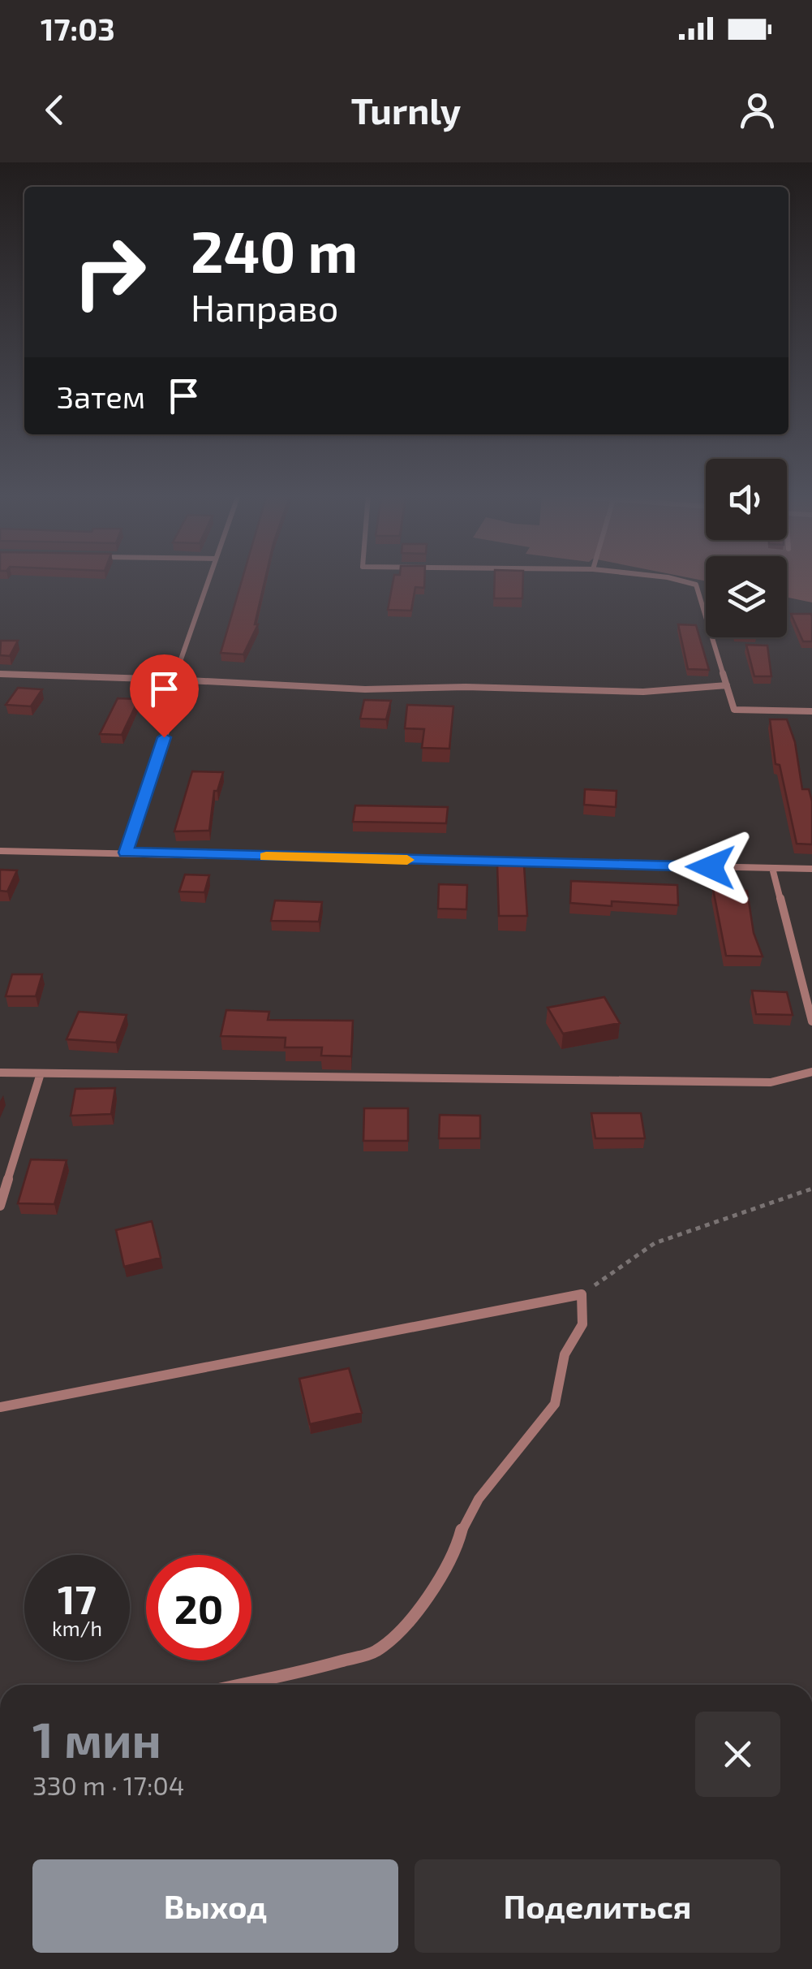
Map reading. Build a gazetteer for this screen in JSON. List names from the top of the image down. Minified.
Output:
{"page":{"status":"17:03","header":"Turnly","turn":["240 m","Направо"],"then":"Затем","speed":"17 km/h","limit":"20","heading":["1 мин","330 m · 17:04"],"buttons":["Выход","Поделиться"]}}
